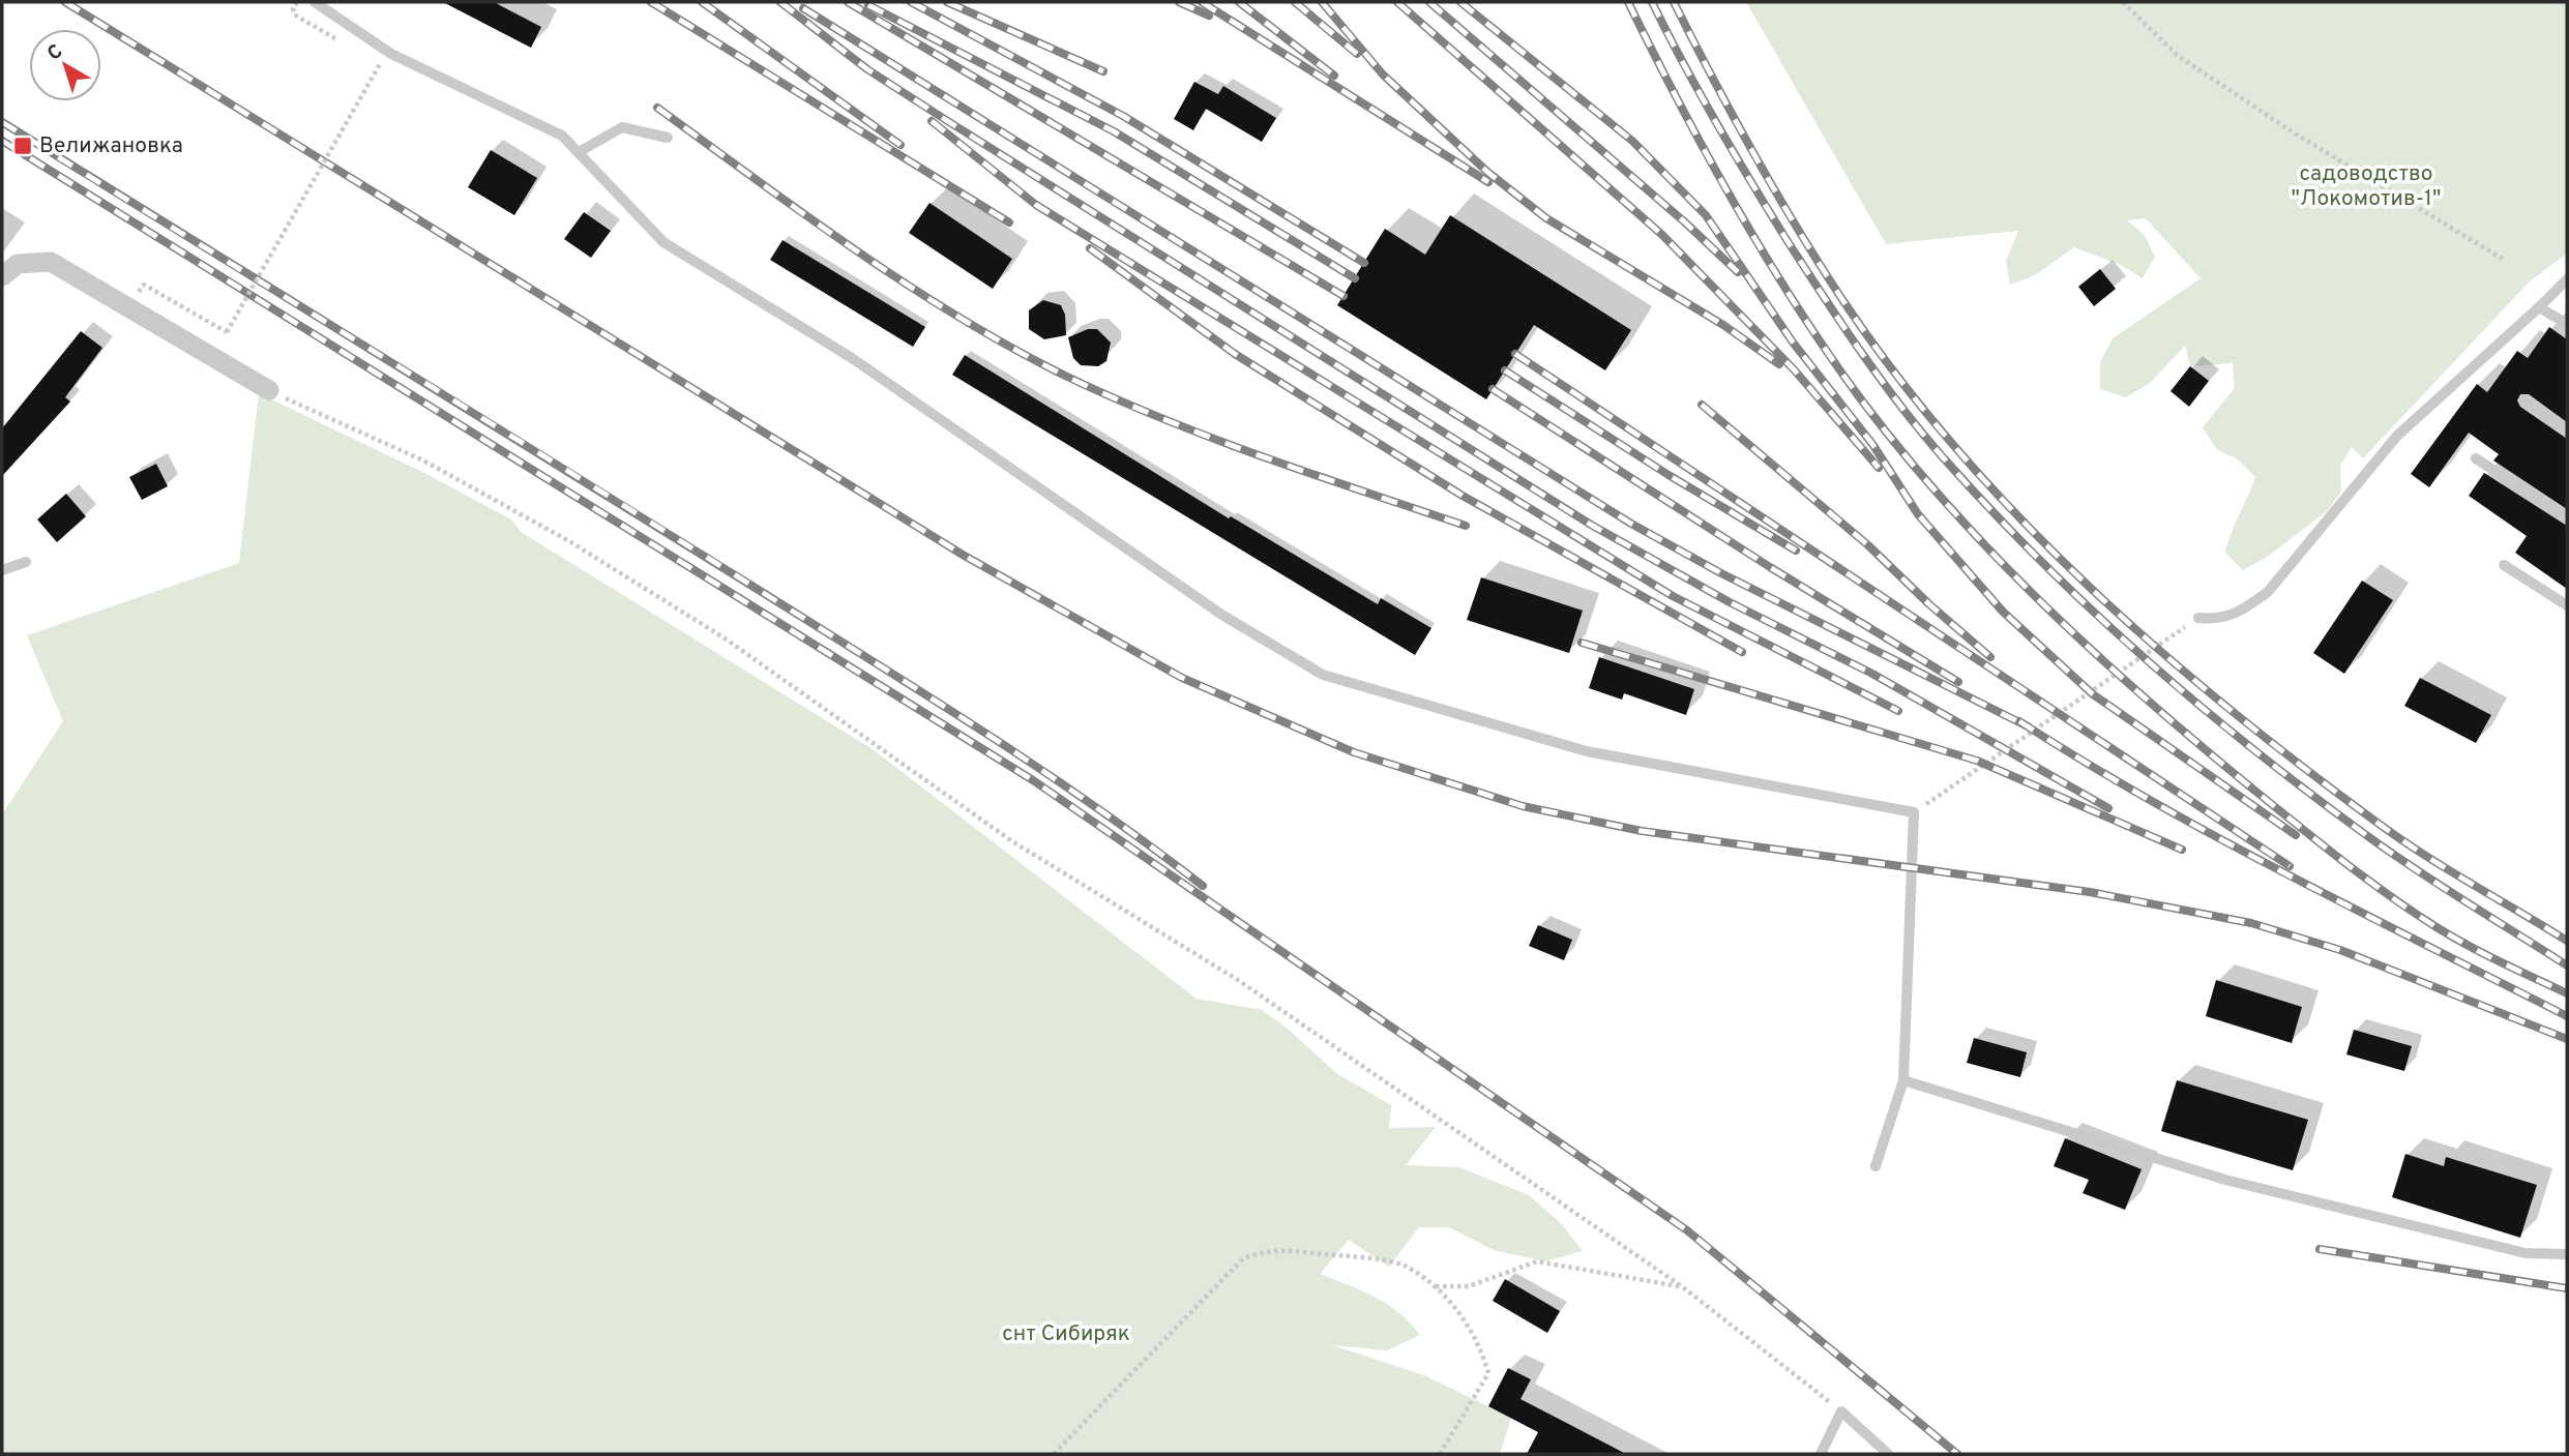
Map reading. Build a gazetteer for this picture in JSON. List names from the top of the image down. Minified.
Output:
{"parks":["садоводство \"Локомотив-1\"","снт Сибиряк"],"places":{"transit":["Велижановка"]},"north":"top left"}
